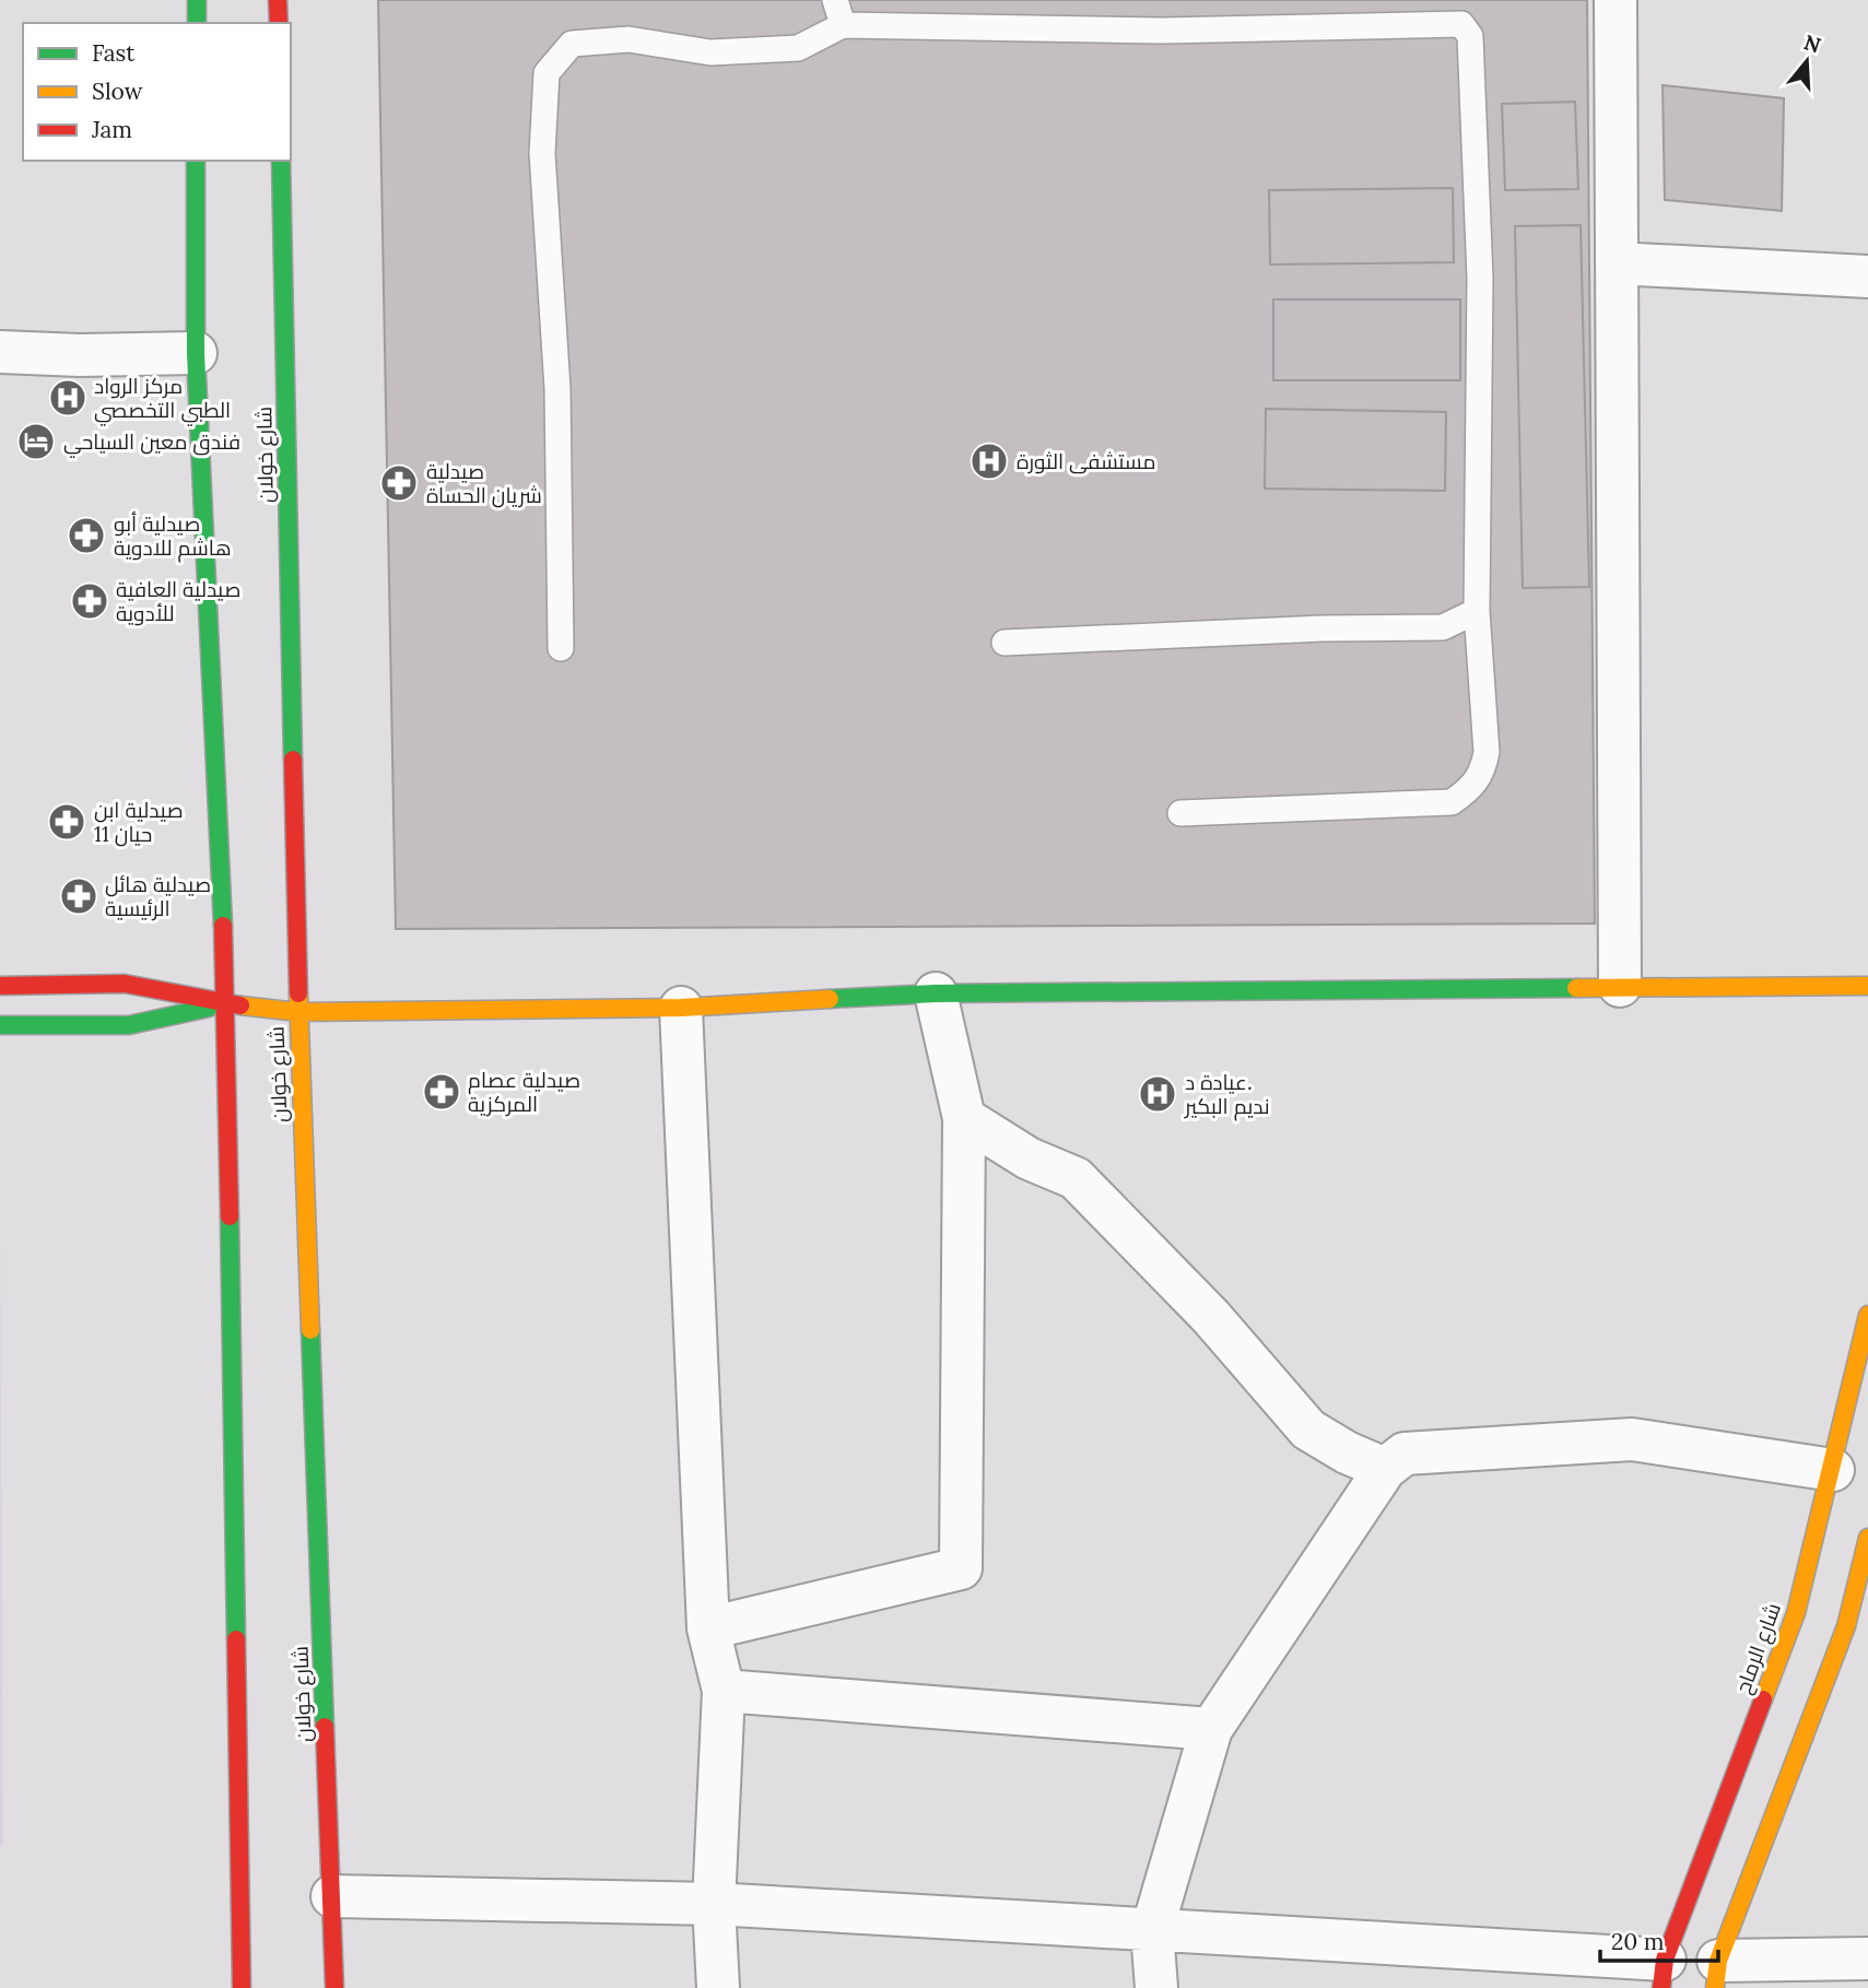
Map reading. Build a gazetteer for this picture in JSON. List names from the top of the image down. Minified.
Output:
{"streets":{"main road":["شارع خولان","شارع الرماح"]},"places":{"hospital":["مركز الرواد الطبي التخصصي","مستشفى الثورة","عيادة د. نديم البكير"],"hotel":["فندق معين السياحي"],"pharmacy":["صيدلية شريان الحساة","صيدلية أبو هاشم للادوية","صيدلية العافية للأدوية","صيدلية ابن حيان 11","صيدلية هائل الرئيسية","صيدلية عصام المركزية"]},"legend":["Fast","Slow","Jam"],"scale_bar":"20 m","north":"top"}
